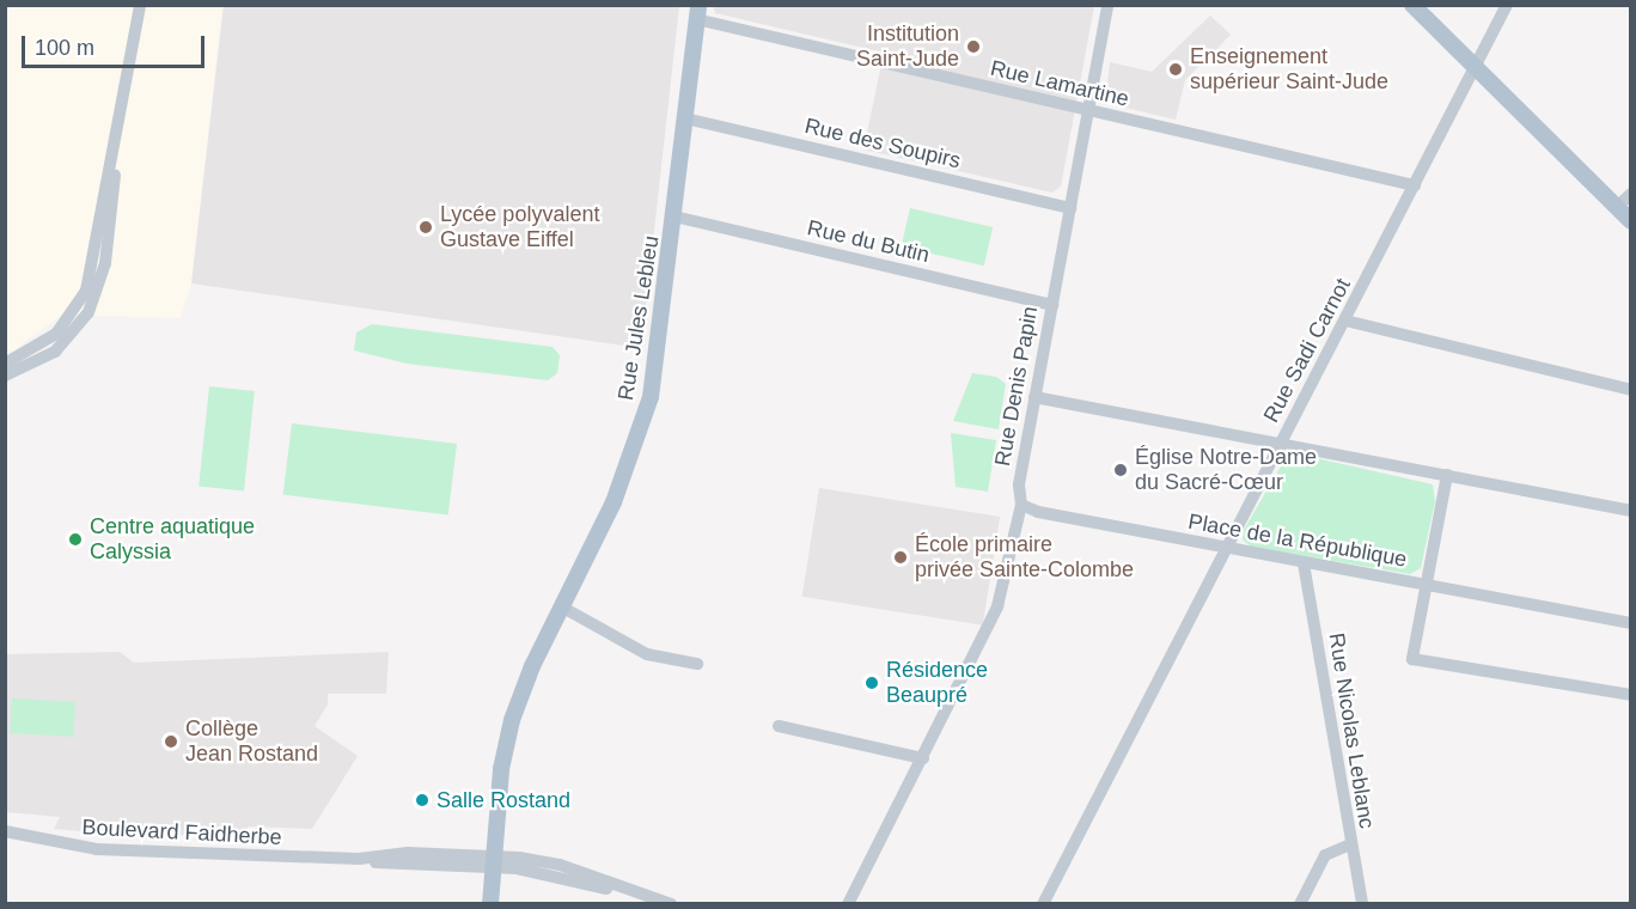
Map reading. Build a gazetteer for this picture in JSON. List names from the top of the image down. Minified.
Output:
{"streets":{"main road":["Rue Jules Lebleu"],"street":["Rue Lamartine","Rue des Soupirs","Rue du Butin","Rue Sadi Carnot","Rue Denis Papin","Place de la République","Rue Nicolas Leblanc","Boulevard Faidherbe"]},"crossings":[["Rue Lamartine","Rue Jules Lebleu"],["Rue Lamartine","Rue Sadi Carnot"],["Rue Lamartine","Rue Denis Papin"],["Rue des Soupirs","Rue Jules Lebleu"],["Rue des Soupirs","Rue Denis Papin"],["Rue du Butin","Rue Jules Lebleu"],["Rue du Butin","Rue Denis Papin"],["Rue Jules Lebleu","Boulevard Faidherbe"],["Rue Sadi Carnot","Place de la République"],["Rue Denis Papin","Place de la République"],["Place de la République","Rue Nicolas Leblanc"]],"places":["Institution Saint-Jude","Enseignement supérieur Saint-Jude","Lycée polyvalent Gustave Eiffel","Église Notre-Dame du Sacré-Cœur","Centre aquatique Calyssia","École primaire privée Sainte-Colombe","Résidence Beaupré","Collège Jean Rostand","Salle Rostand"],"scale_bar":"100 m"}
